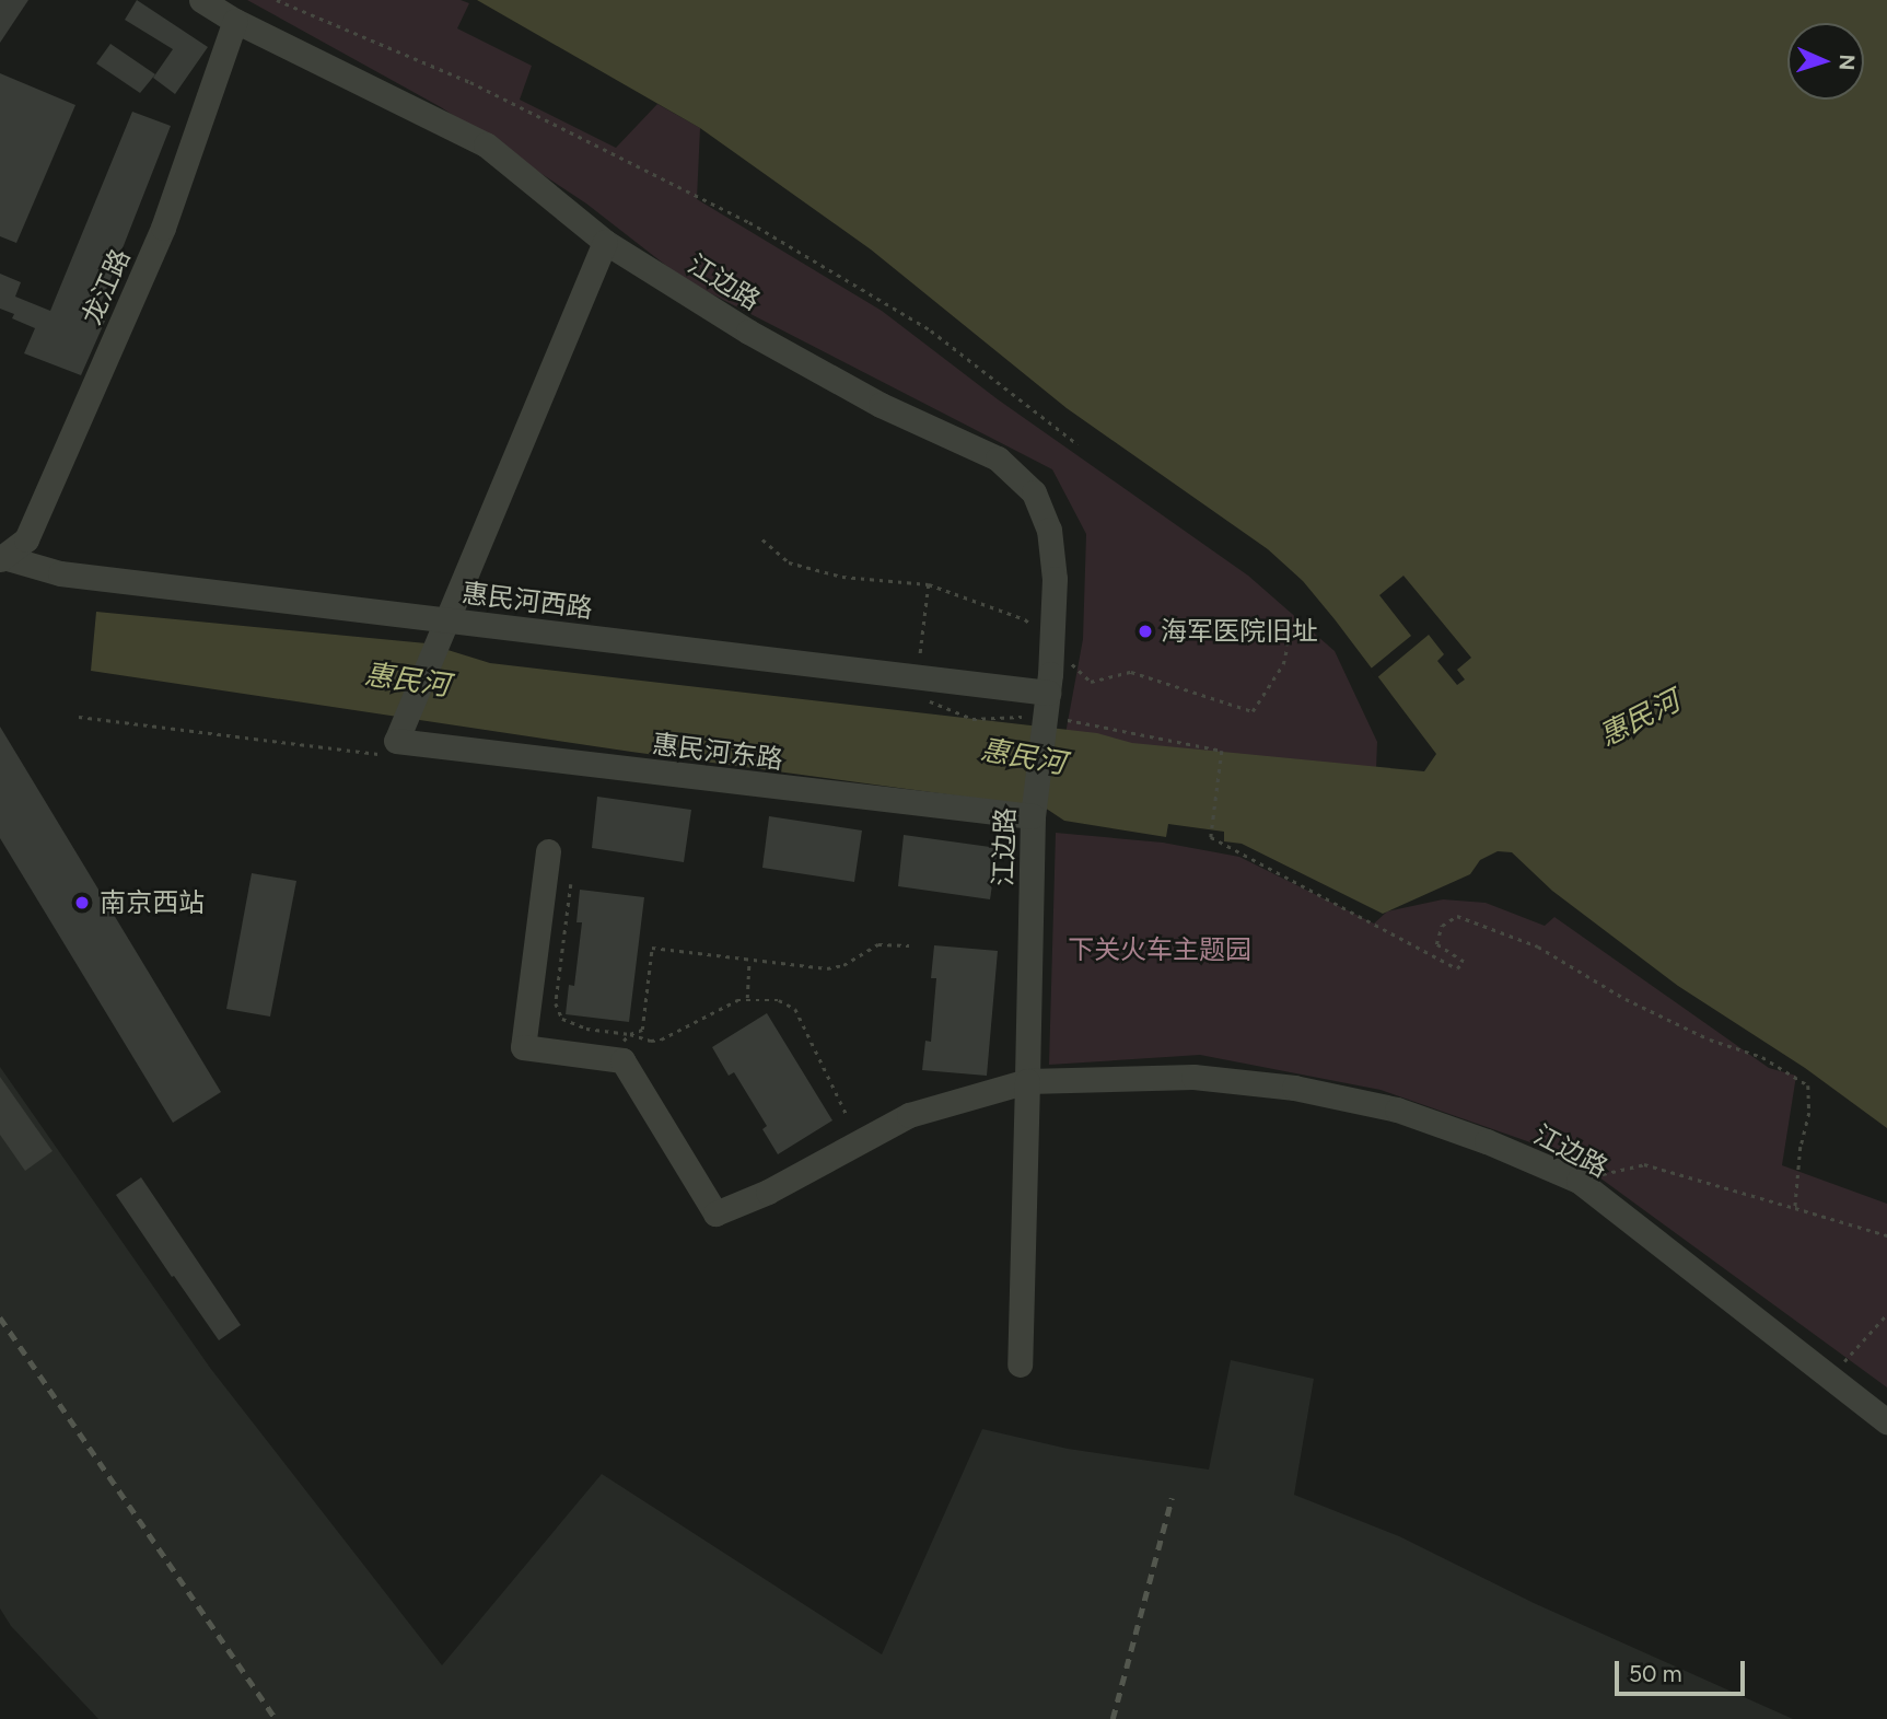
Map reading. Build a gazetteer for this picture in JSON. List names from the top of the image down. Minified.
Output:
{"streets":{"street":["江边路","龙江路","惠民河西路","惠民河东路"]},"crossings":[["江边路","龙江路"],["江边路","惠民河西路"],["江边路","惠民河东路"],["龙江路","惠民河西路"],["惠民河西路","惠民河东路"]],"water":["惠民河"],"parks":["下关火车主题园"],"places":["海军医院旧址","南京西站"],"scale_bar":"50 m","north":"right"}
